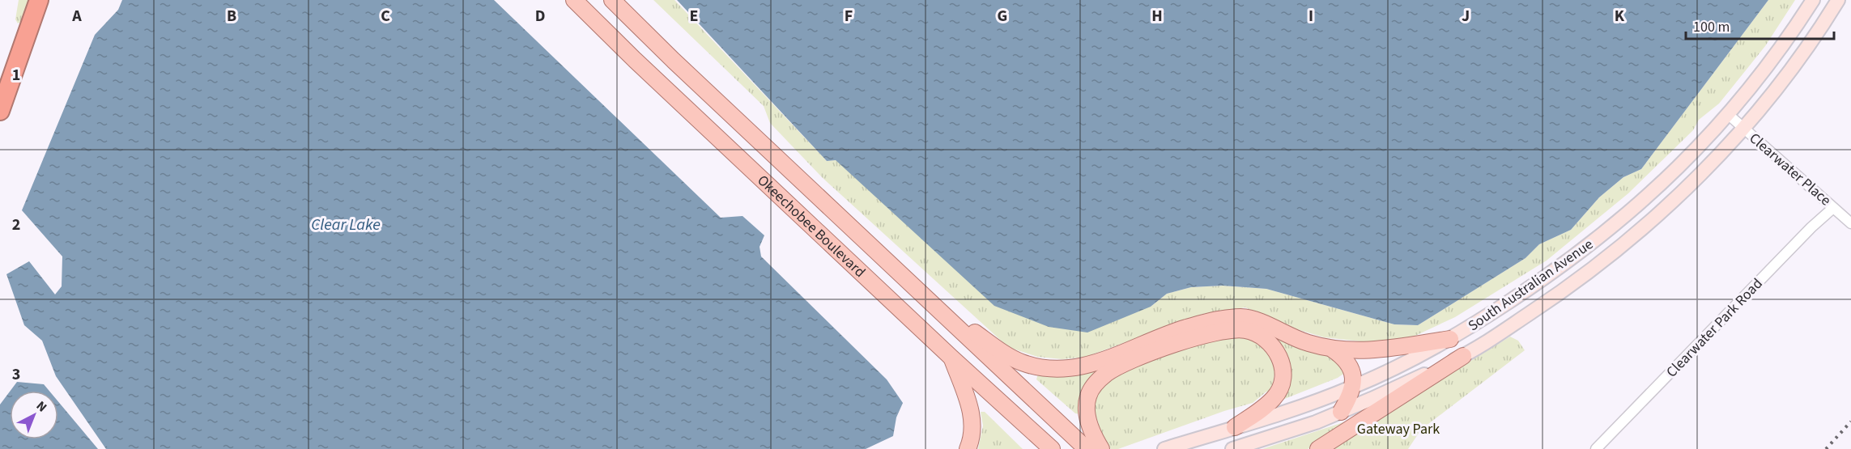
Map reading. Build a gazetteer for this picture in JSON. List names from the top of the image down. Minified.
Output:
{"streets":{"main road":["Okeechobee Boulevard","South Australian Avenue"],"street":["Clearwater Place","Clearwater Park Road"]},"crossings":[["Clearwater Place","South Australian Avenue"],["Clearwater Place","Clearwater Park Road"]],"water":["Clear Lake"],"parks":["Gateway Park"],"scale_bar":"100 m","north":"top right","grid":{"columns":["A","B","C","D","E","F","G","H","I","J","K"],"rows":["1","2","3"]}}
